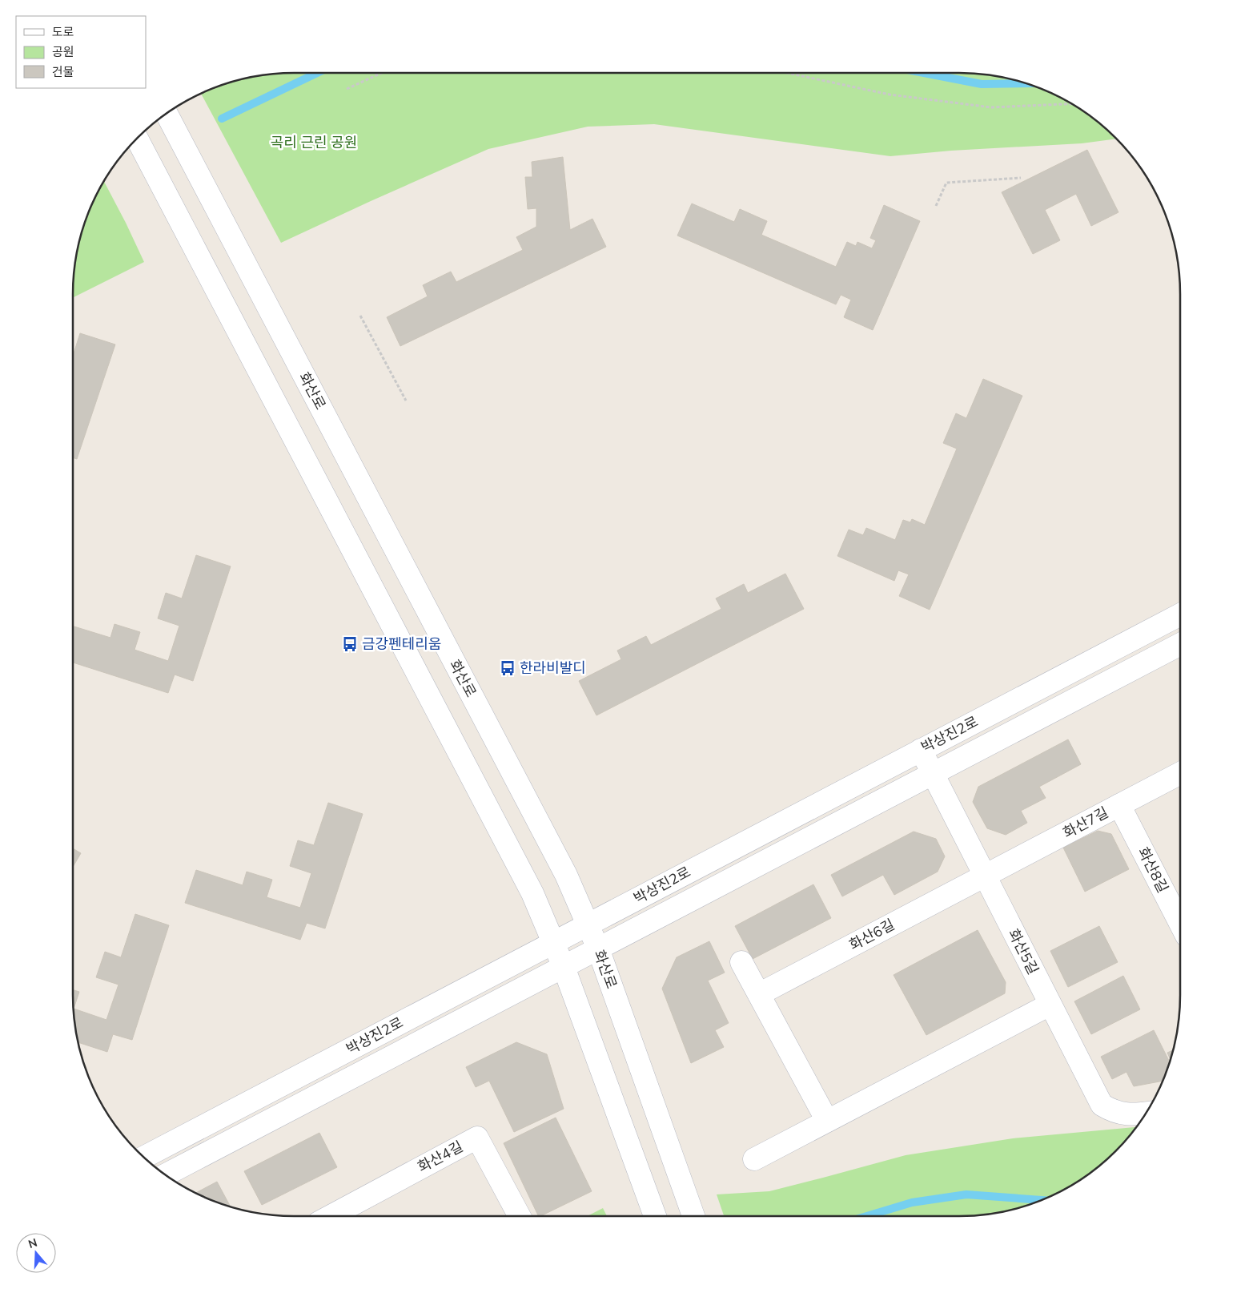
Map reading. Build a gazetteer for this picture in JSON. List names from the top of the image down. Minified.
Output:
{"streets":{"street":["화산로","박상진2로","화산7길","화산8길","화산6길","화산5길","화산4길"]},"crossings":[["화산로","박상진2로"],["박상진2로","화산5길"],["화산7길","화산8길"],["화산7길","화산6길"],["화산7길","화산5길"],["화산6길","화산5길"]],"parks":["곡리 근린 공원"],"places":{"bus stop":["금강펜테리움","한라비발디"]},"legend":["도로","공원","건물"],"north":"top"}
